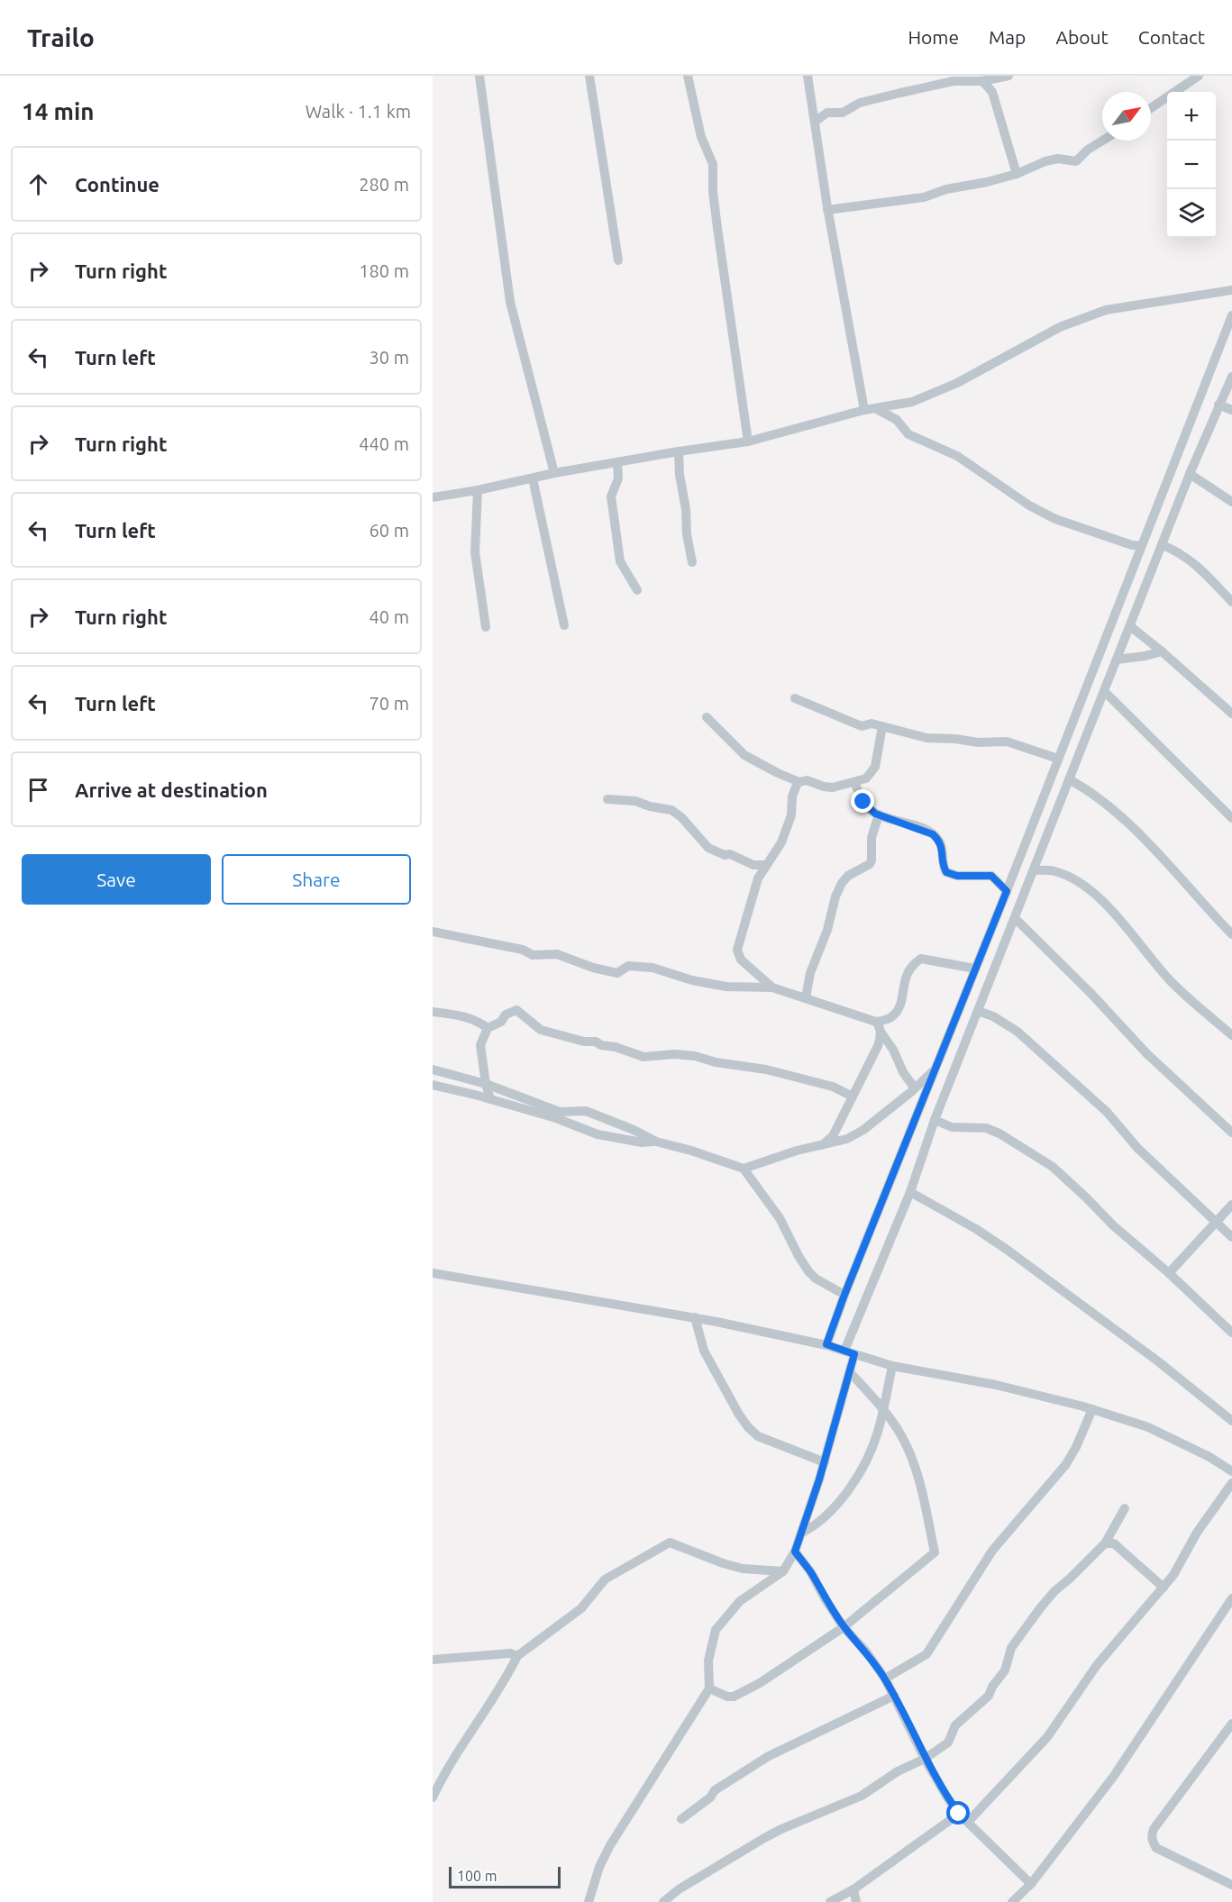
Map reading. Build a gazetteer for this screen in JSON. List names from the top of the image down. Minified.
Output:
{"scale_bar":"100 m","north":"top right","page":{"header":"Trailo","nav":["Home","Map","About","Contact"],"heading":["14 min","Walk · 1.1 km"],"map_buttons":["+","−"],"list":[["Continue","280 m"],["Turn right","180 m"],["Turn left","30 m"],["Turn right","440 m"],["Turn left","60 m"],["Turn right","40 m"],["Turn left","70 m"],"Arrive at destination"],"buttons":["Save","Share"],"scale":"100 m"}}
